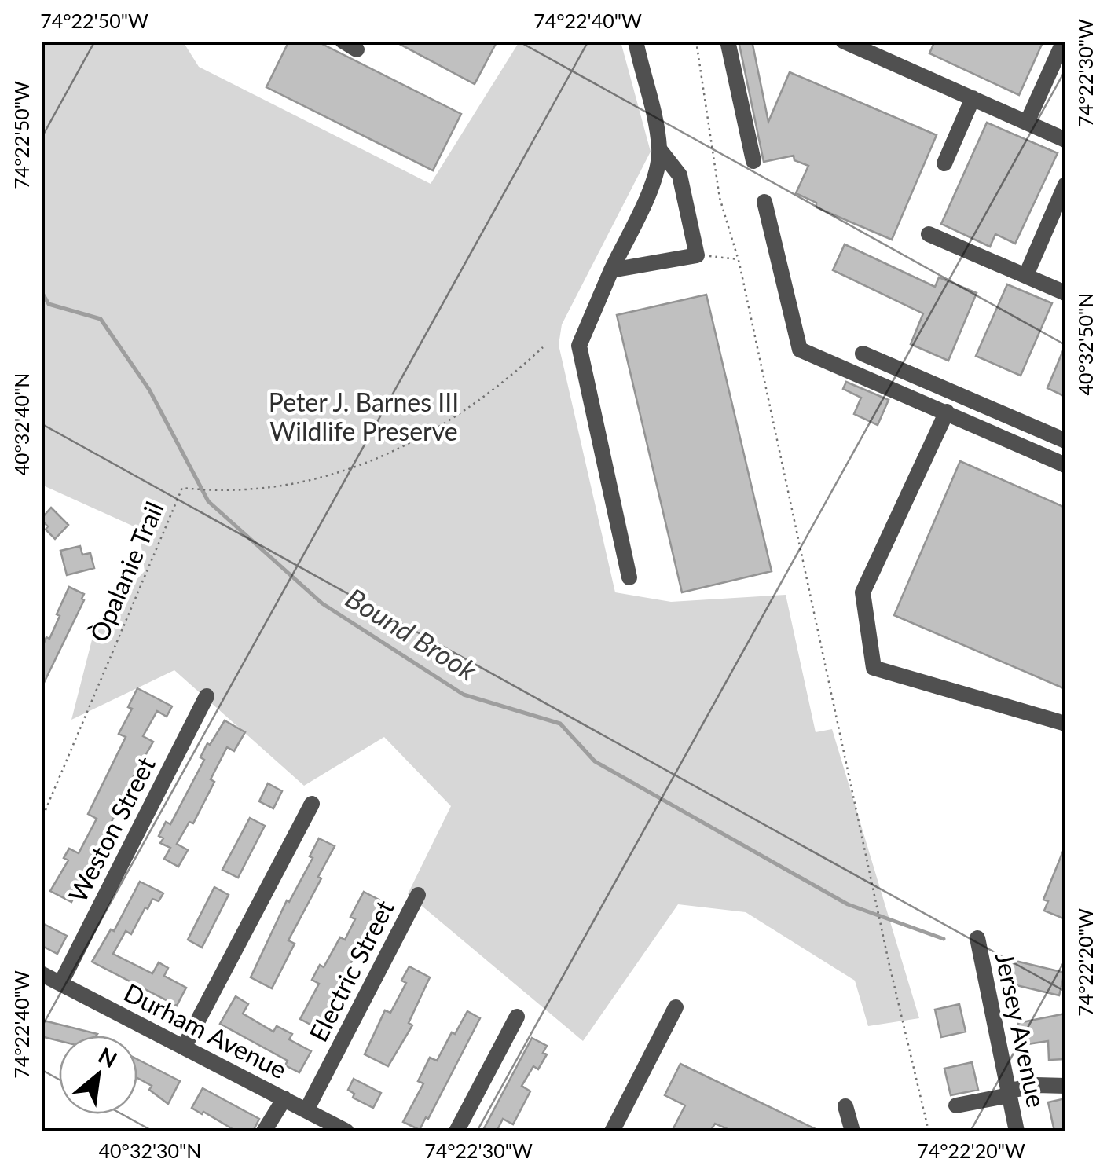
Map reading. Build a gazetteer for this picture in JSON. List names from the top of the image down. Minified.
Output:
{"streets":{"street":["Weston Street","Electric Street","Jersey Avenue","Durham Avenue"],"path":["Òpalanie Trail"]},"crossings":[["Weston Street","Durham Avenue"],["Electric Street","Durham Avenue"]],"water":["Bound Brook"],"parks":["Peter J. Barnes III Wildlife Preserve"],"north":"top right","coordinates":["74°22'50\"W","74°22'40\"W","74°22'30\"W","40°32'50\"N","40°32'40\"N","74°22'20\"W","40°32'30\"N"]}
